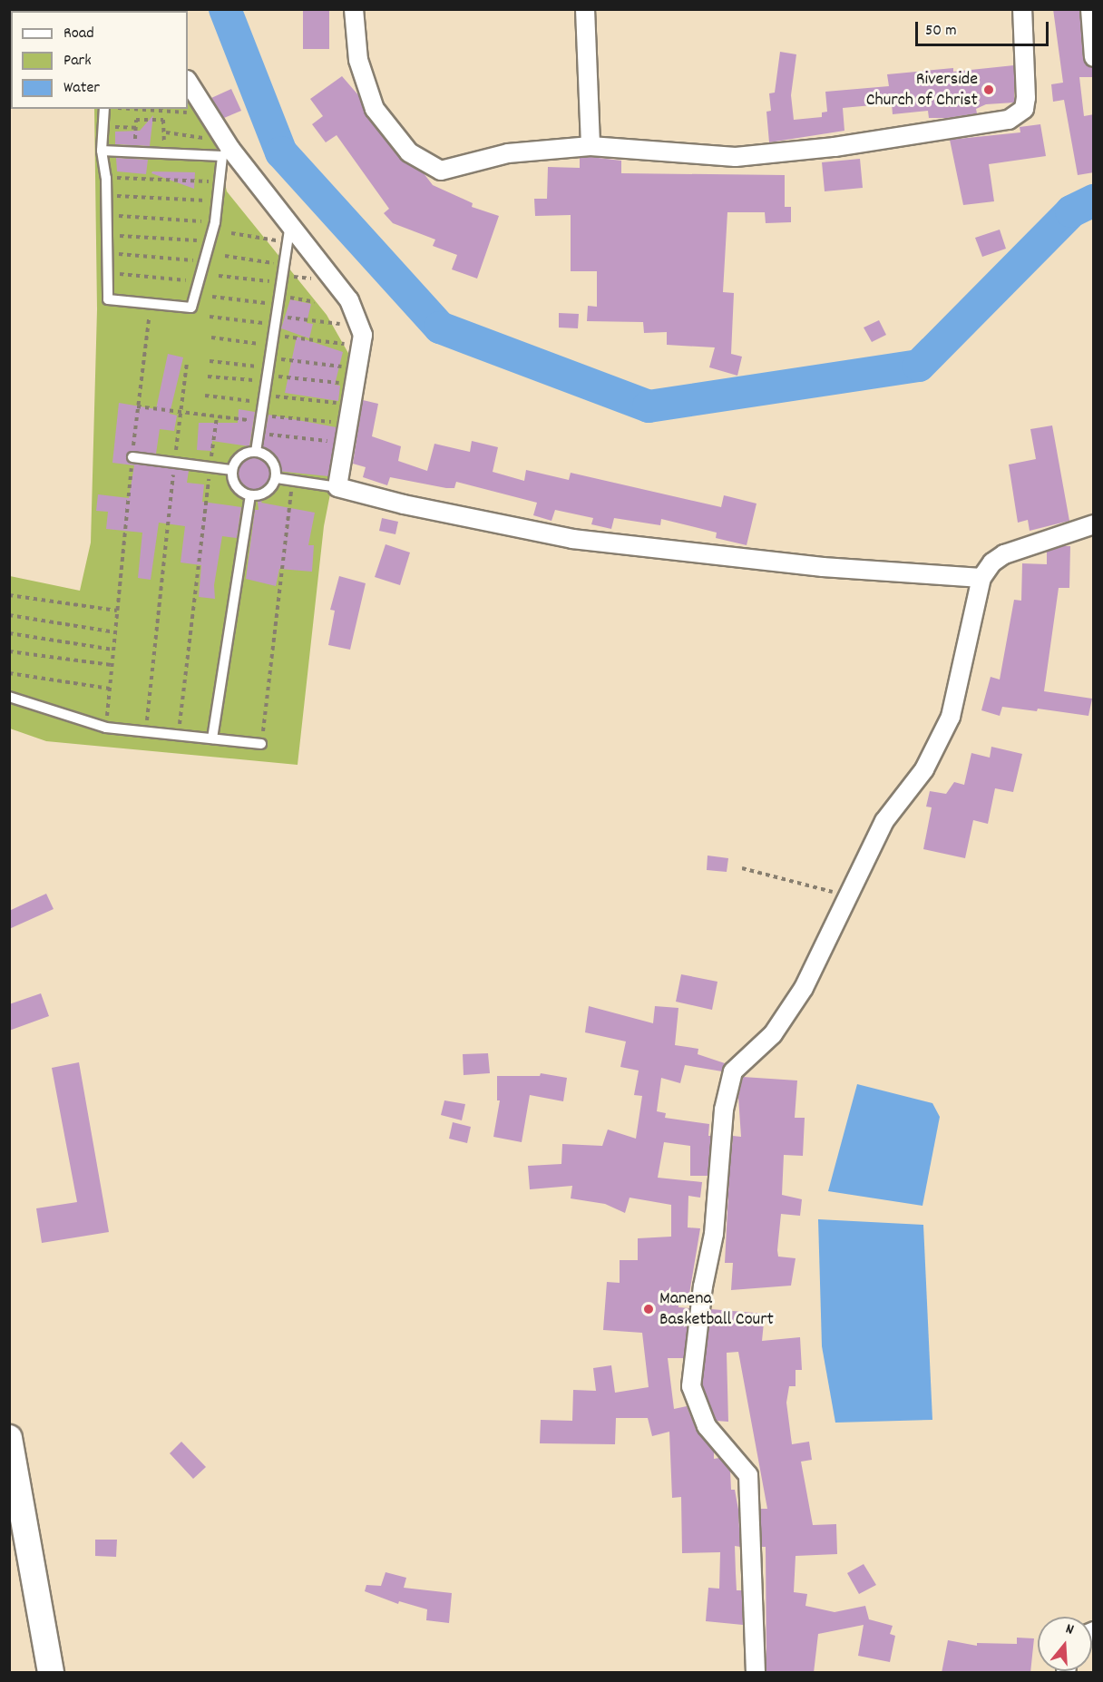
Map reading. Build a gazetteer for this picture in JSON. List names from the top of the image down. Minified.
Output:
{"places":["Riverside Church of Christ","Manena Basketball Court"],"legend":["Road","Park","Water"],"scale_bar":"50 m","north":"top"}
